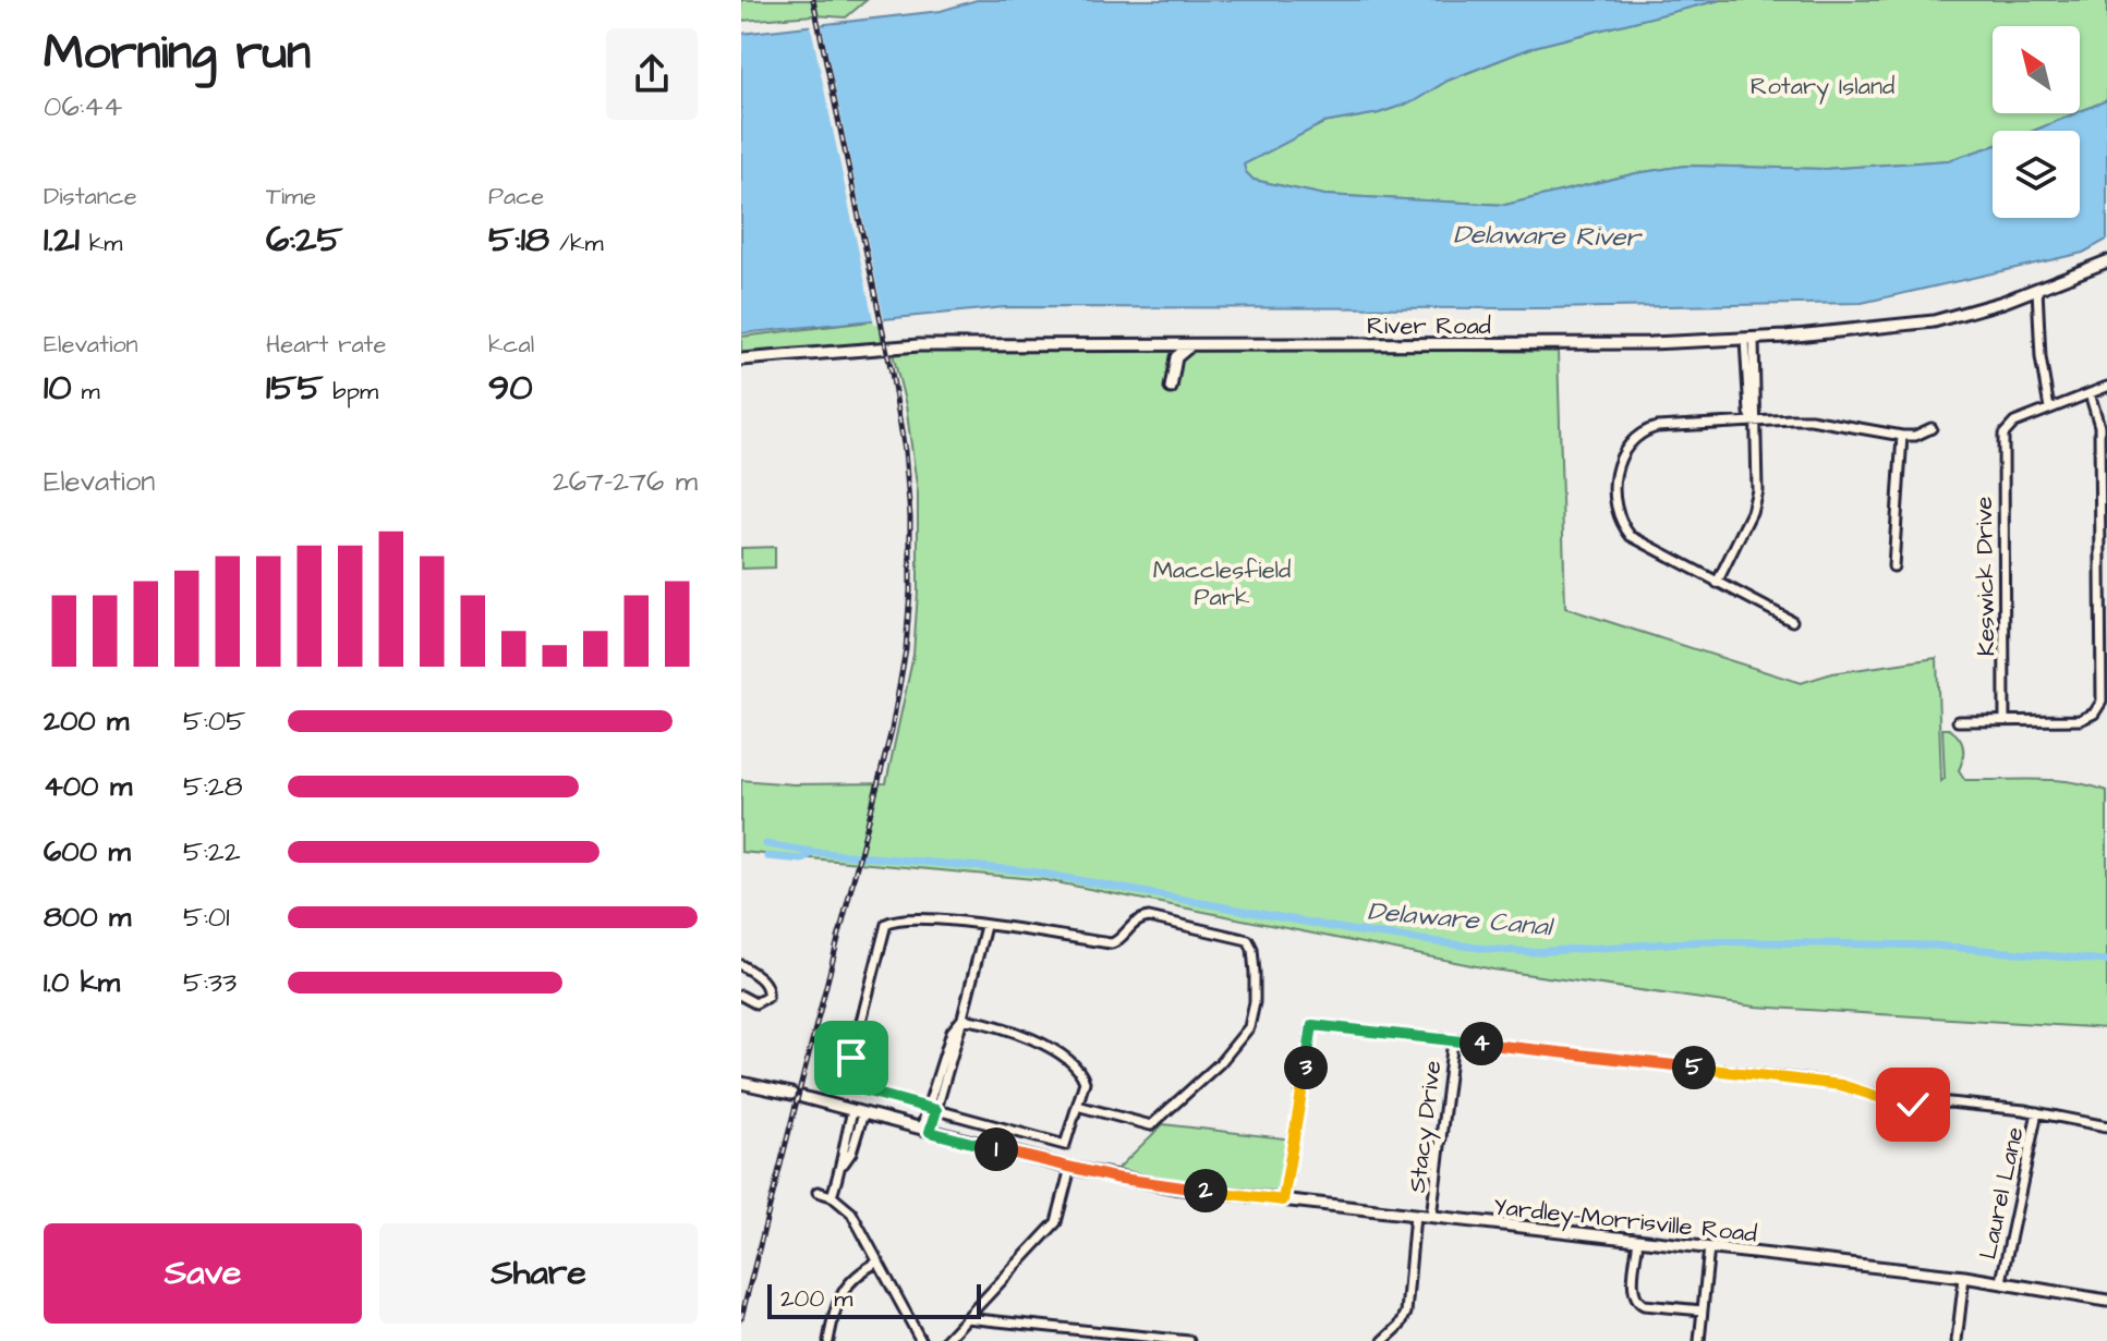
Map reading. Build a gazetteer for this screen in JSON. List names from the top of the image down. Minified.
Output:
{"streets":{"main road":["River Road","Yardley-Morrisville Road"],"street":["Keswick Drive","Stacy Drive","Laurel Lane"]},"crossings":[["Stacy Drive","Yardley-Morrisville Road"],["Laurel Lane","Yardley-Morrisville Road"]],"water":["Delaware River","Delaware Canal"],"parks":["Rotary Island","Macclesfield Park"],"scale_bar":"200 m","north":"top left","page":{"heading":["Morning run","06:44"],"stats":[["Distance","1.21 km"],["Time","6:25"],["Pace","5:18 /km"],["Elevation","10 m"],["Heart rate","155 bpm"],["kcal","90"]],"chart":["Elevation","267–276 m"],"list":[{"name":"200 m","note":"5:05"},{"name":"400 m","note":"5:28"},{"name":"600 m","note":"5:22"},{"name":"800 m","note":"5:01"},{"name":"1.0 km","note":"5:33"}],"pins":["4","3","5","1","2"],"buttons":["Save","Share"],"scale":"200 m"}}
